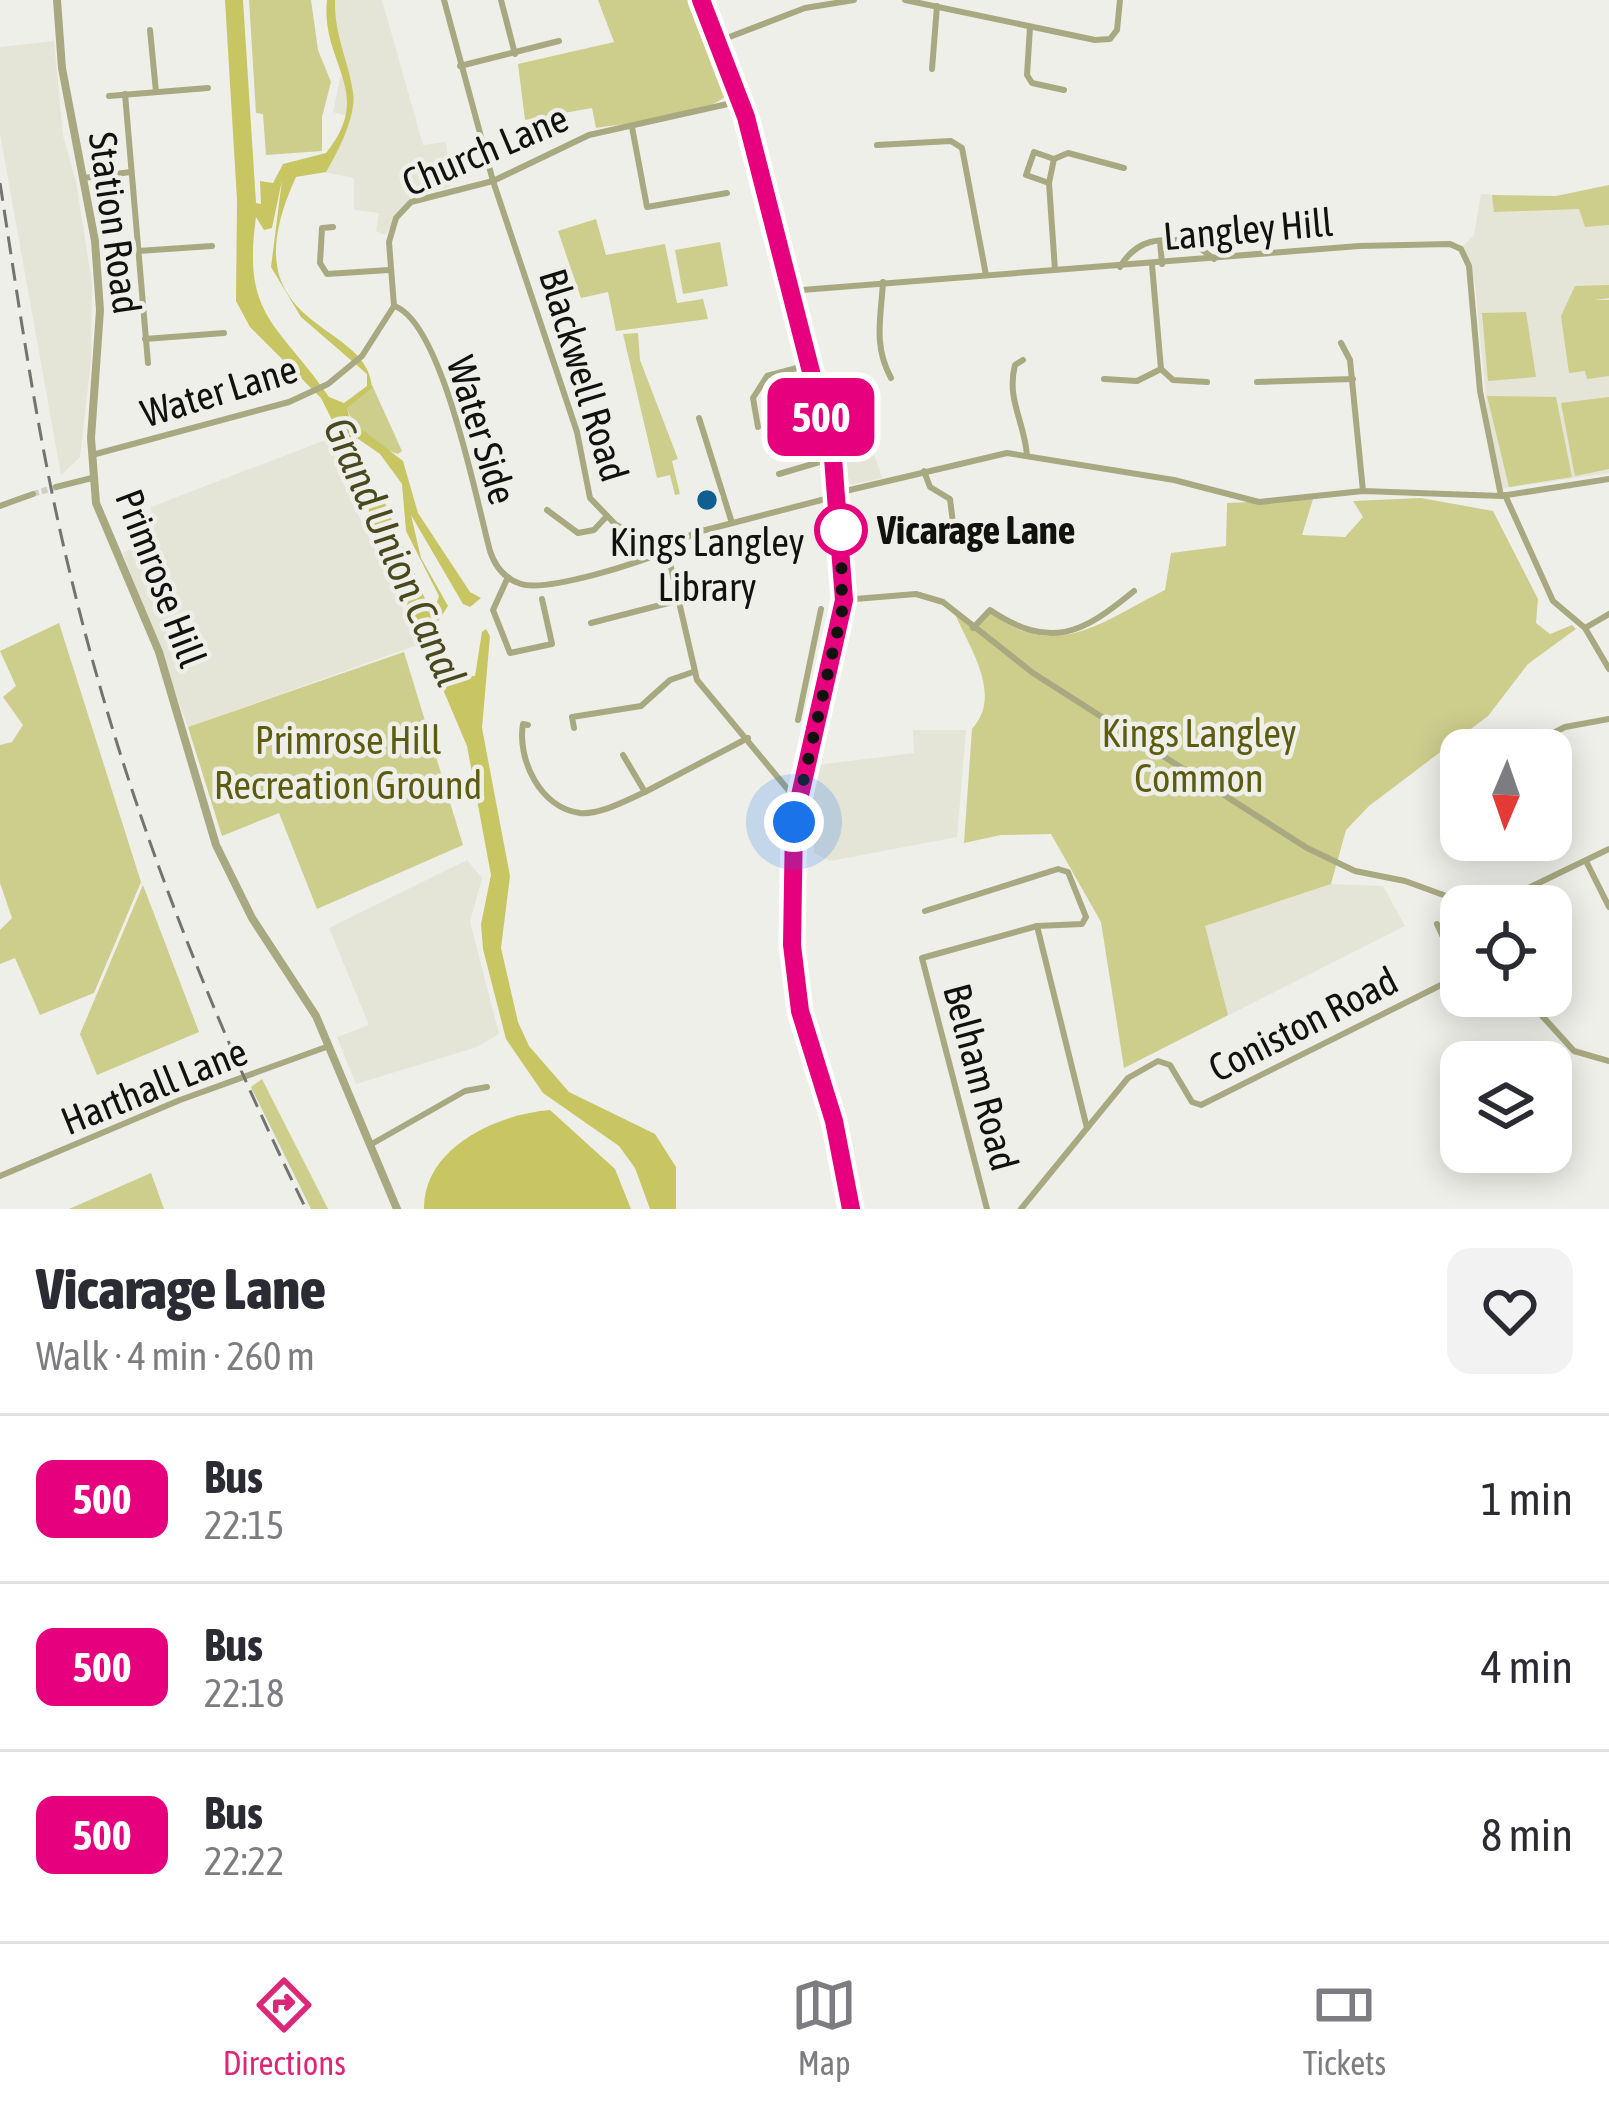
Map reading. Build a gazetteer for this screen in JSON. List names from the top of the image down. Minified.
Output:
{"streets":{"street":["Church Lane","Station Road","Langley Hill","Blackwell Road","Water Lane","Water Side","Primrose Hill","Coniston Road","Belham Road","Harthall Lane"]},"crossings":[["Church Lane","Blackwell Road"],["Church Lane","Water Lane"],["Church Lane","Water Side"],["Station Road","Water Lane"],["Station Road","Primrose Hill"],["Water Lane","Water Side"],["Water Lane","Primrose Hill"],["Primrose Hill","Harthall Lane"]],"water":["Grand Union Canal"],"parks":["Kings Langley Common","Primrose Hill Recreation Ground"],"places":["Kings Langley Library","Vicarage Lane"],"lines":["bus line 500"],"north":"bottom","page":{"on_map":"500","heading":["Vicarage Lane","Walk · 4 min · 260 m"],"list":[{"mark":"500","name":"Bus","note":"22:15","value":"1 min"},{"mark":"500","name":"Bus","note":"22:18","value":"4 min"},{"mark":"500","name":"Bus","note":"22:22","value":"8 min"}],"tabs":["Directions","Map","Tickets"]}}
